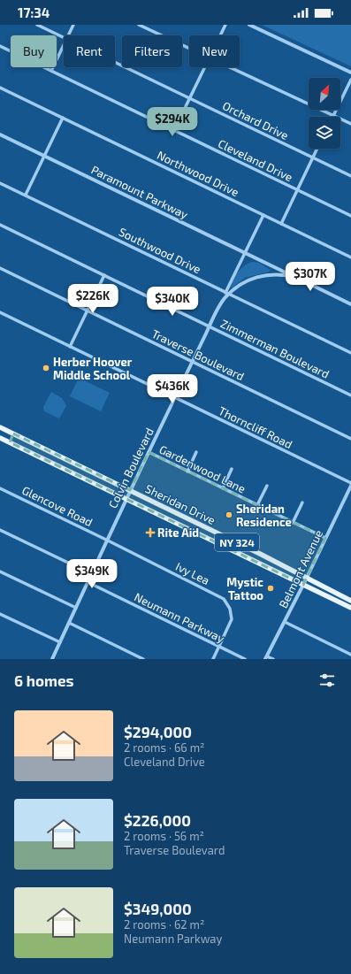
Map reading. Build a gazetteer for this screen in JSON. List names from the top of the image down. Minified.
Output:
{"streets":{"main road":["Sheridan Drive","NY 324"],"street":["Orchard Drive","Cleveland Drive","Northwood Drive","Paramount Parkway","Southwood Drive","Zimmerman Boulevard","Traverse Boulevard","Thorncliff Road","Colvin Boulevard","Gardenwood Lane","Glencove Road","Belmont Avenue","Ivy Lea","Neumann Parkway"]},"crossings":[["Paramount Parkway","Colvin Boulevard"],["Southwood Drive","Colvin Boulevard"],["Zimmerman Boulevard","Colvin Boulevard"],["Traverse Boulevard","Colvin Boulevard"],["Thorncliff Road","Colvin Boulevard"],["Thorncliff Road","Belmont Avenue"],["Colvin Boulevard","Gardenwood Lane"],["Colvin Boulevard","Sheridan Drive"],["Colvin Boulevard","Glencove Road"],["Colvin Boulevard","Ivy Lea"],["Colvin Boulevard","Neumann Parkway"],["Gardenwood Lane","Belmont Avenue"],["Sheridan Drive","Belmont Avenue"],["Glencove Road","Ivy Lea"],["Ivy Lea","Neumann Parkway"]],"places":{"other":["Herber Hoover Middle School","Sheridan Residence","Mystic Tattoo"],"health":["Rite Aid"]},"north":"top right","page":{"status":"17:34","chip":["Buy","Rent","Filters","New"],"price":["$294K","$307K","$226K","$340K","$436K","$349K"],"heading":"6 homes","list":[{"name":"$294,000","note":"2 rooms · 66 m² · Cleveland Drive"},{"name":"$226,000","note":"2 rooms · 56 m² · Traverse Boulevard"},{"name":"$349,000","note":"2 rooms · 62 m² · Neumann Parkway"}]}}
